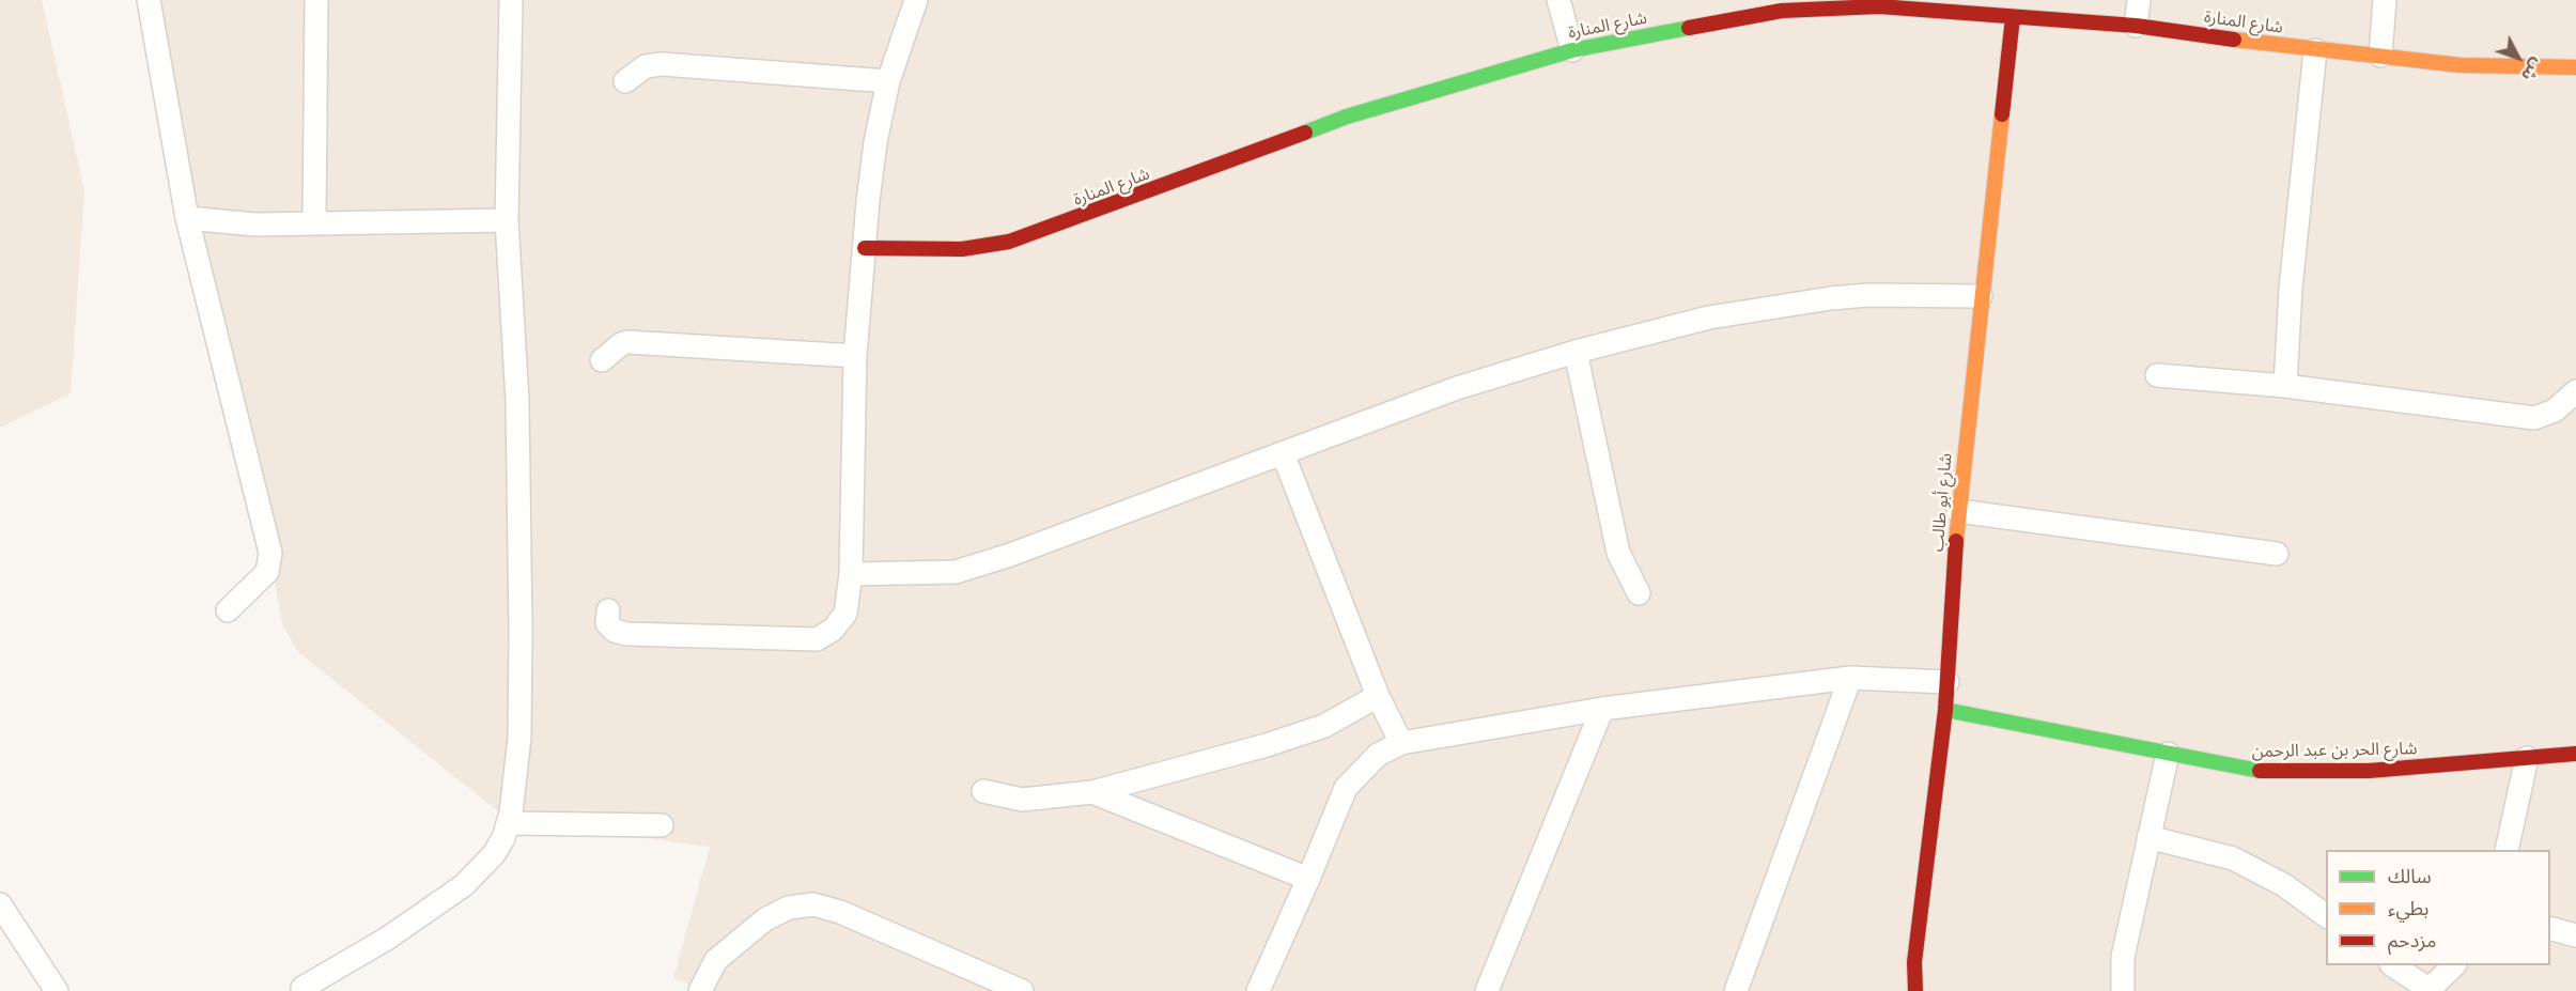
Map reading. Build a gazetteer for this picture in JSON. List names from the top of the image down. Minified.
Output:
{"streets":{"street":["شارع المنارة","شارع أبو طالب","شارع الحر بن عبد الرحمن"]},"crossings":[["شارع المنارة","شارع أبو طالب"],["شارع أبو طالب","شارع الحر بن عبد الرحمن"]],"legend":["سالك","بطيء","مزدحم"],"north":"bottom right"}
